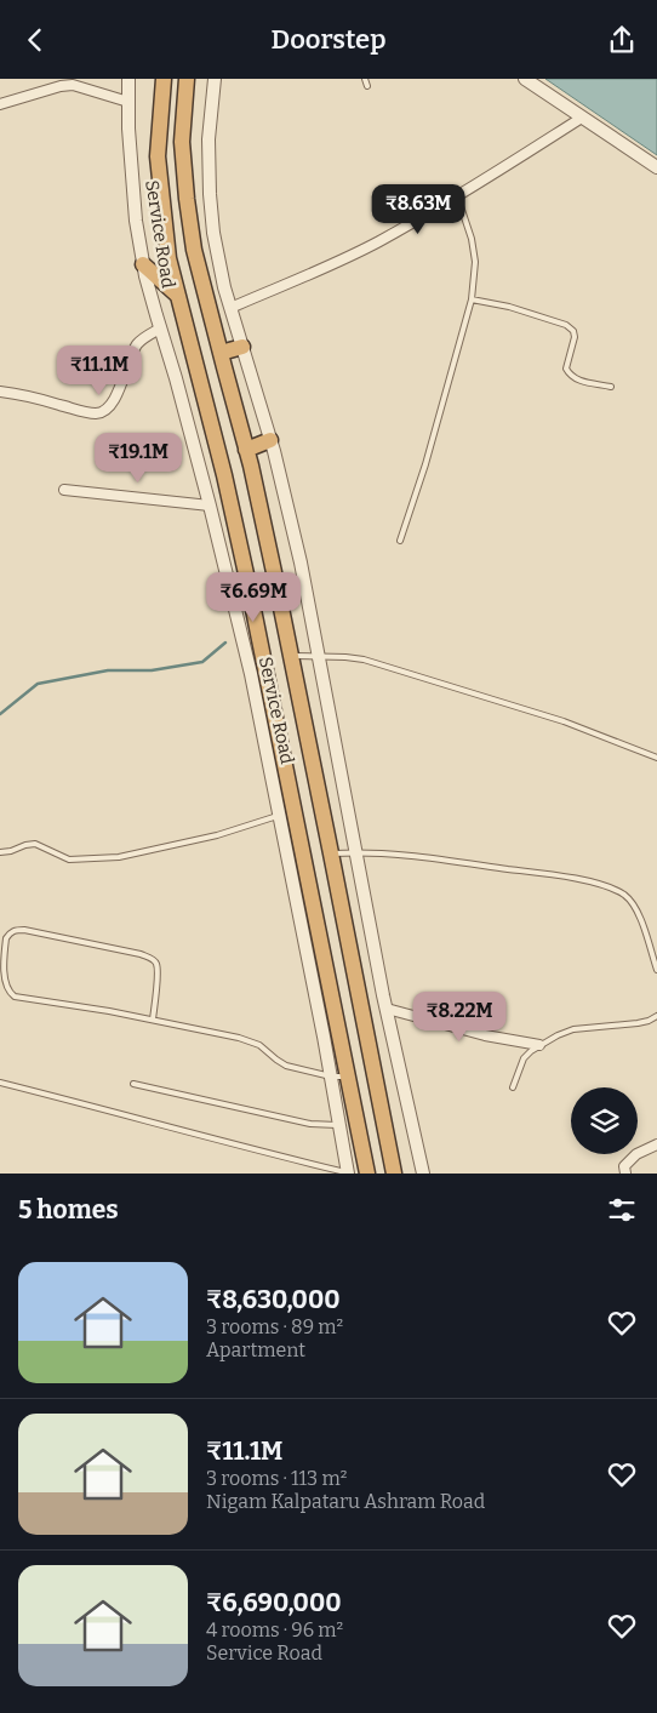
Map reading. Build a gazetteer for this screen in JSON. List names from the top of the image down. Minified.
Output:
{"streets":{"street":["Service Road"]},"page":{"header":"Doorstep","price":["₹8.63M","₹11.1M","₹19.1M","₹6.69M","₹8.22M"],"heading":"5 homes","list":[{"name":"₹8,630,000","note":"3 rooms · 89 m² · Apartment"},{"name":"₹11.1M","note":"3 rooms · 113 m² · Nigam Kalpataru Ashram Road"},{"name":"₹6,690,000","note":"4 rooms · 96 m² · Service Road"}]}}
